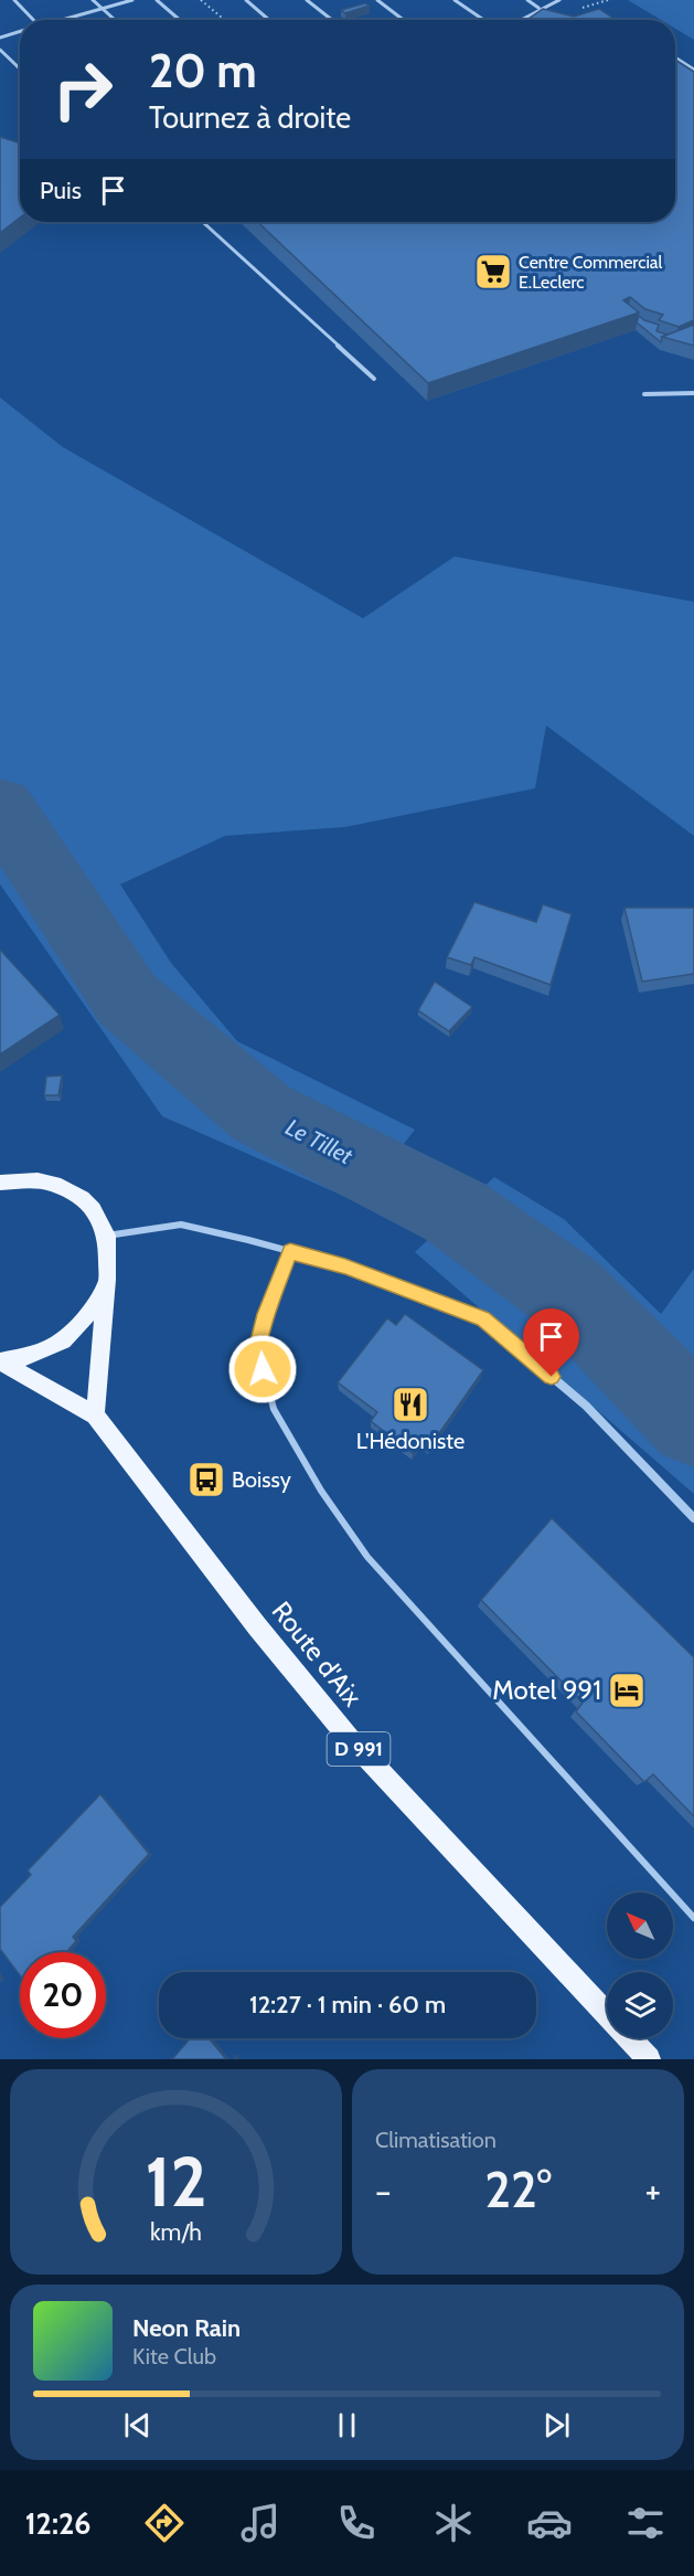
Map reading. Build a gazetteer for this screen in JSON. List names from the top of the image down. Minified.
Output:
{"streets":{"main road":["Route d'Aix","D 991"]},"water":["Le Tillet"],"places":{"supermarket":["Centre Commercial E.Leclerc"],"restaurant":["L'Hédoniste"],"bus stop":["Boissy"],"hotel":["Motel 991"]},"north":"top left","page":{"turn":["20 m","Tournez à droite"],"then":"Puis","limit":"20","trip":"12:27 · 1 min · 60 m","tile":"Climatisation","heat":["−","22°","+"],"song":["Neon Rain","Kite Club"],"tabs":"12:26","gauge":["12","km/h"]}}
